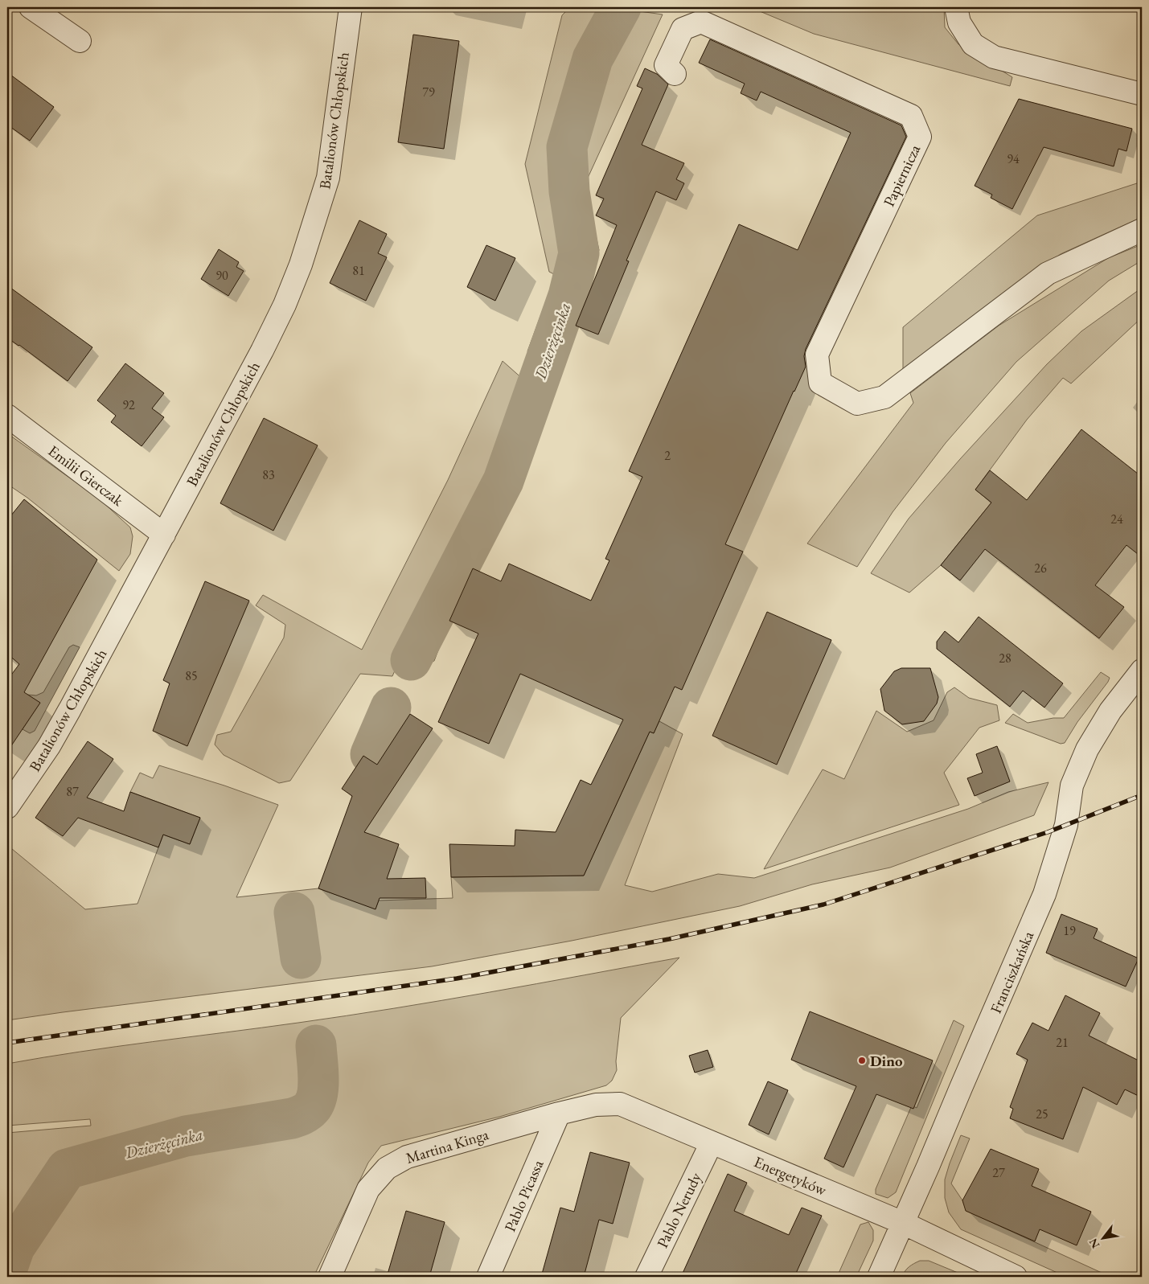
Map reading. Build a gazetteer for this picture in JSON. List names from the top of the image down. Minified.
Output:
{"streets":{"street":["Batalionów Chłopskich","Papiernicza","Emilii Gierczak","Franciszkańska","Martina Kinga","Energetyków","Pablo Picassa","Pablo Nerudy"]},"crossings":[["Batalionów Chłopskich","Emilii Gierczak"],["Franciszkańska","Energetyków"],["Martina Kinga","Energetyków"],["Martina Kinga","Pablo Picassa"],["Energetyków","Pablo Picassa"],["Energetyków","Pablo Nerudy"]],"water":["Dzierżęcinka"],"places":["Dino"],"house_numbers":["79","94","81","90","92","2","83","24","26","28","85","87","19","21","25","27"],"north":"bottom left"}
